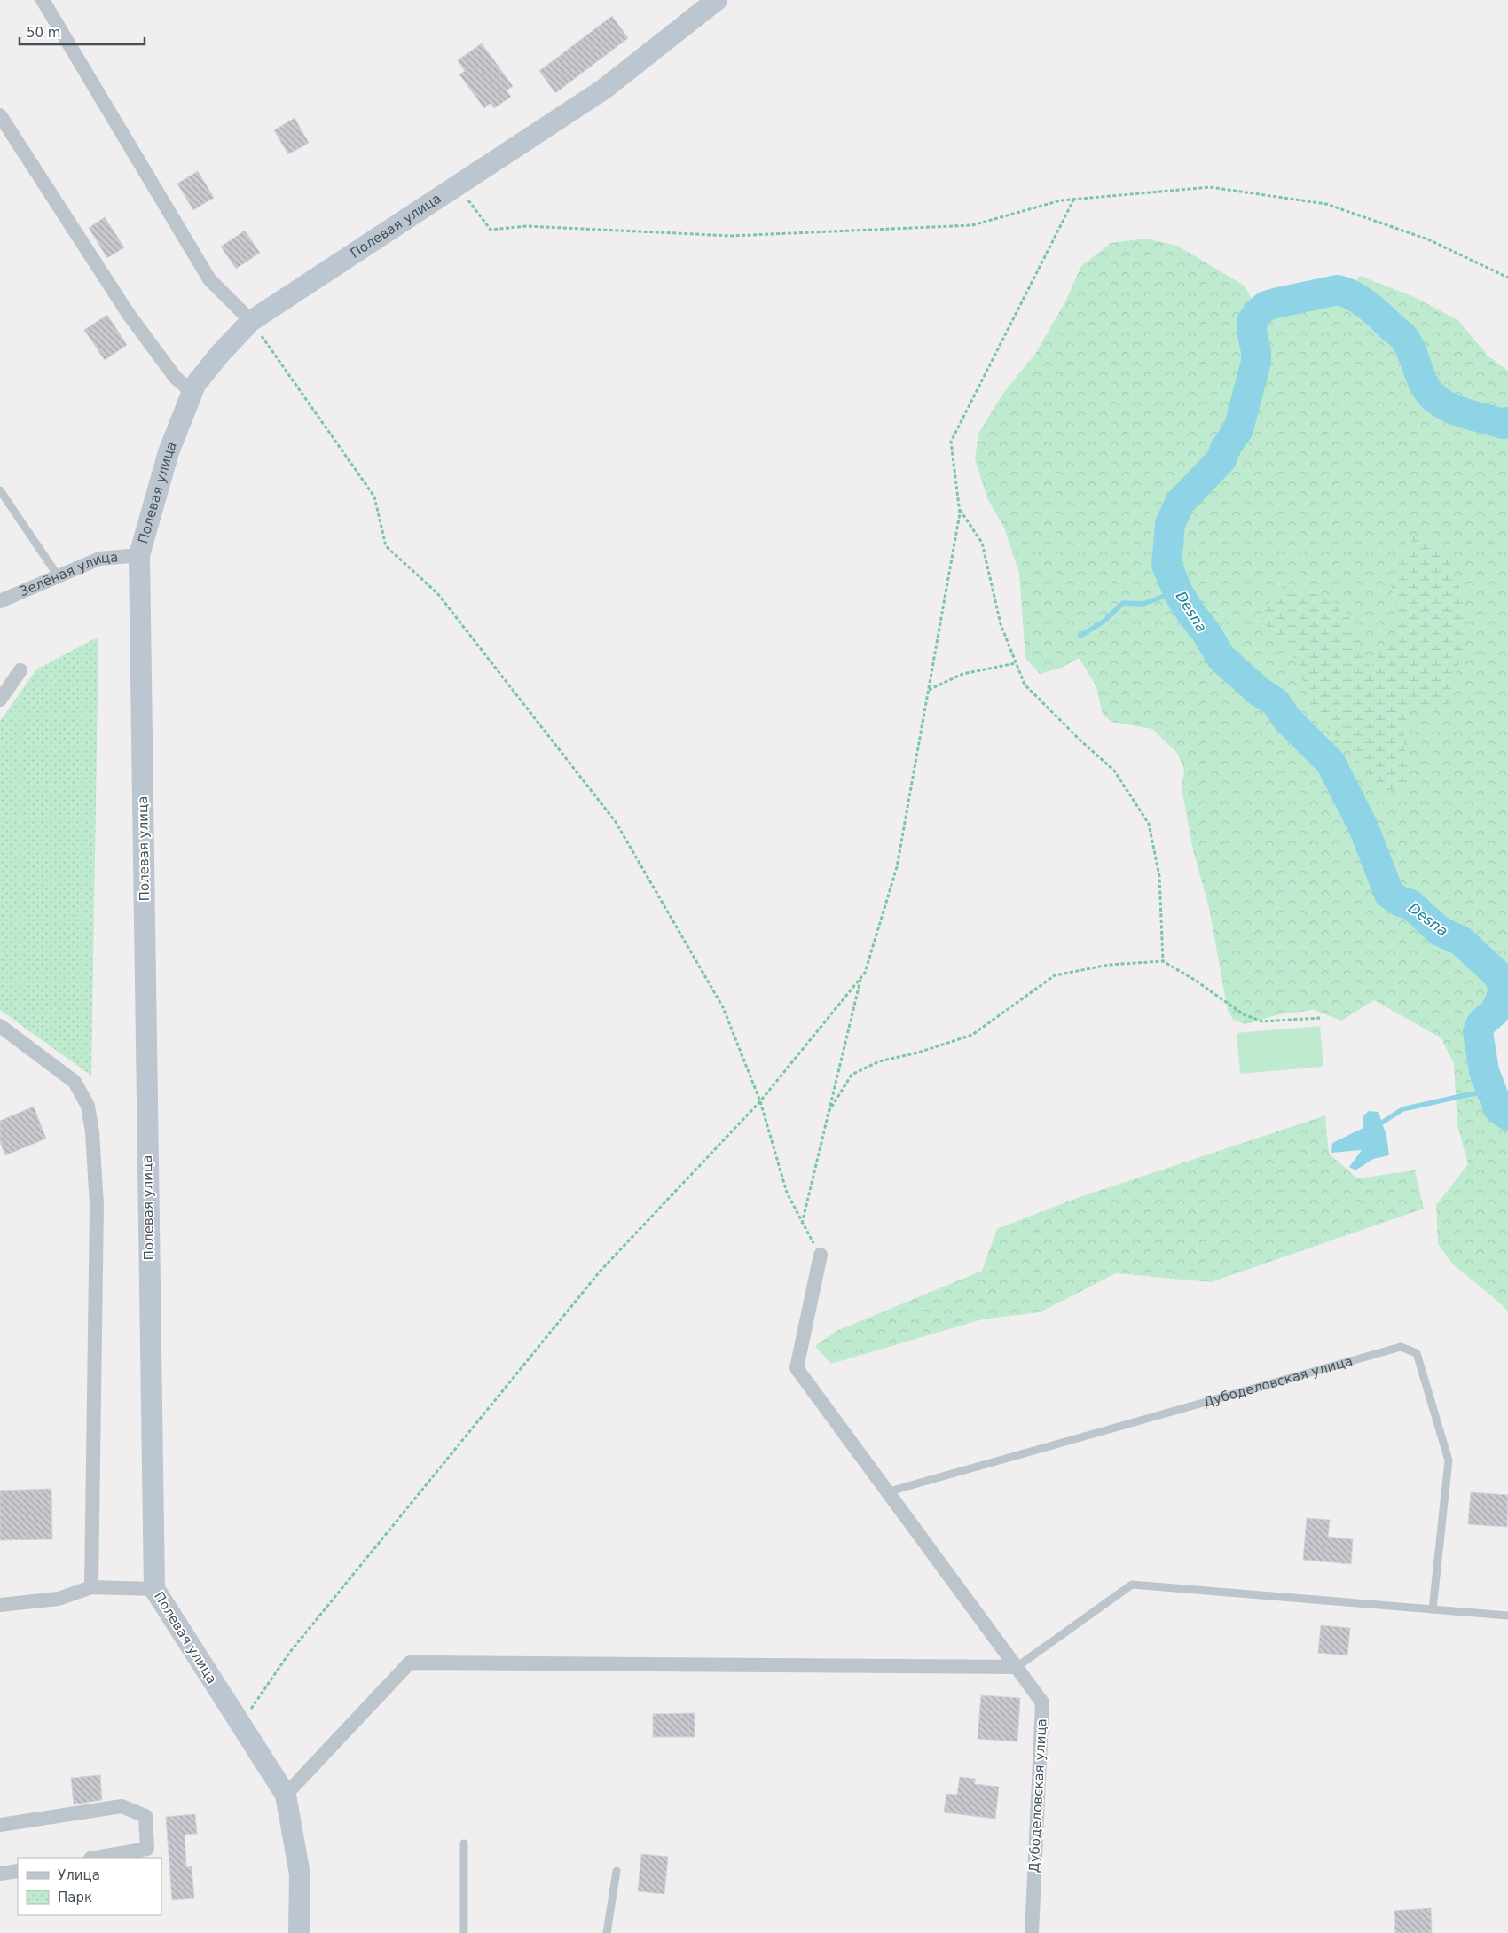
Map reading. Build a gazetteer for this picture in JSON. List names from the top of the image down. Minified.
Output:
{"streets":{"street":["Полевая улица","Зелёная улица","Дубоделовская улица"]},"crossings":[["Полевая улица","Зелёная улица"]],"water":["Desna"],"legend":["Улица","Парк"],"scale_bar":"50 m"}
